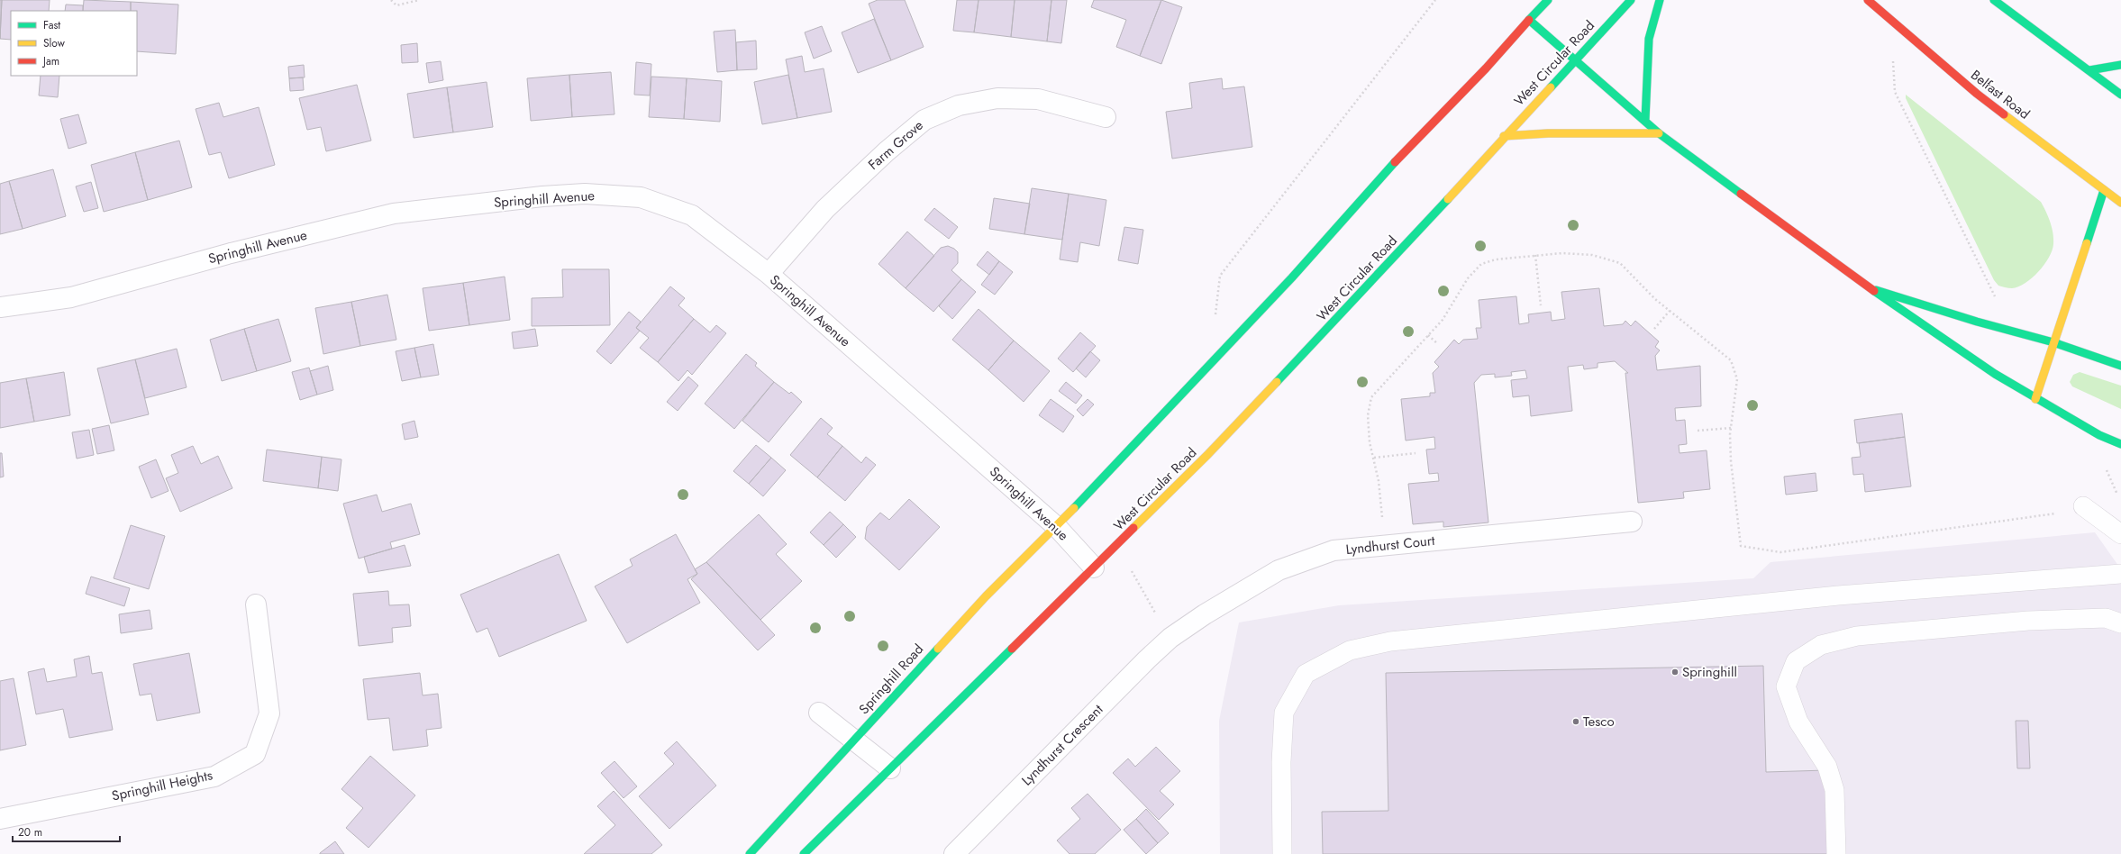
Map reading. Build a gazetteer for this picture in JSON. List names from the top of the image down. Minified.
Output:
{"streets":{"main road":["West Circular Road","Belfast Road","Springhill Road"],"street":["Farm Grove","Springhill Avenue","Lyndhurst Court","Lyndhurst Crescent","Springhill Heights"]},"crossings":[["West Circular Road","Springhill Avenue"],["Farm Grove","Springhill Avenue"],["Springhill Avenue","Springhill Road"],["Lyndhurst Court","Lyndhurst Crescent"]],"places":["Springhill","Tesco"],"legend":["Fast","Slow","Jam"],"scale_bar":"20 m"}
